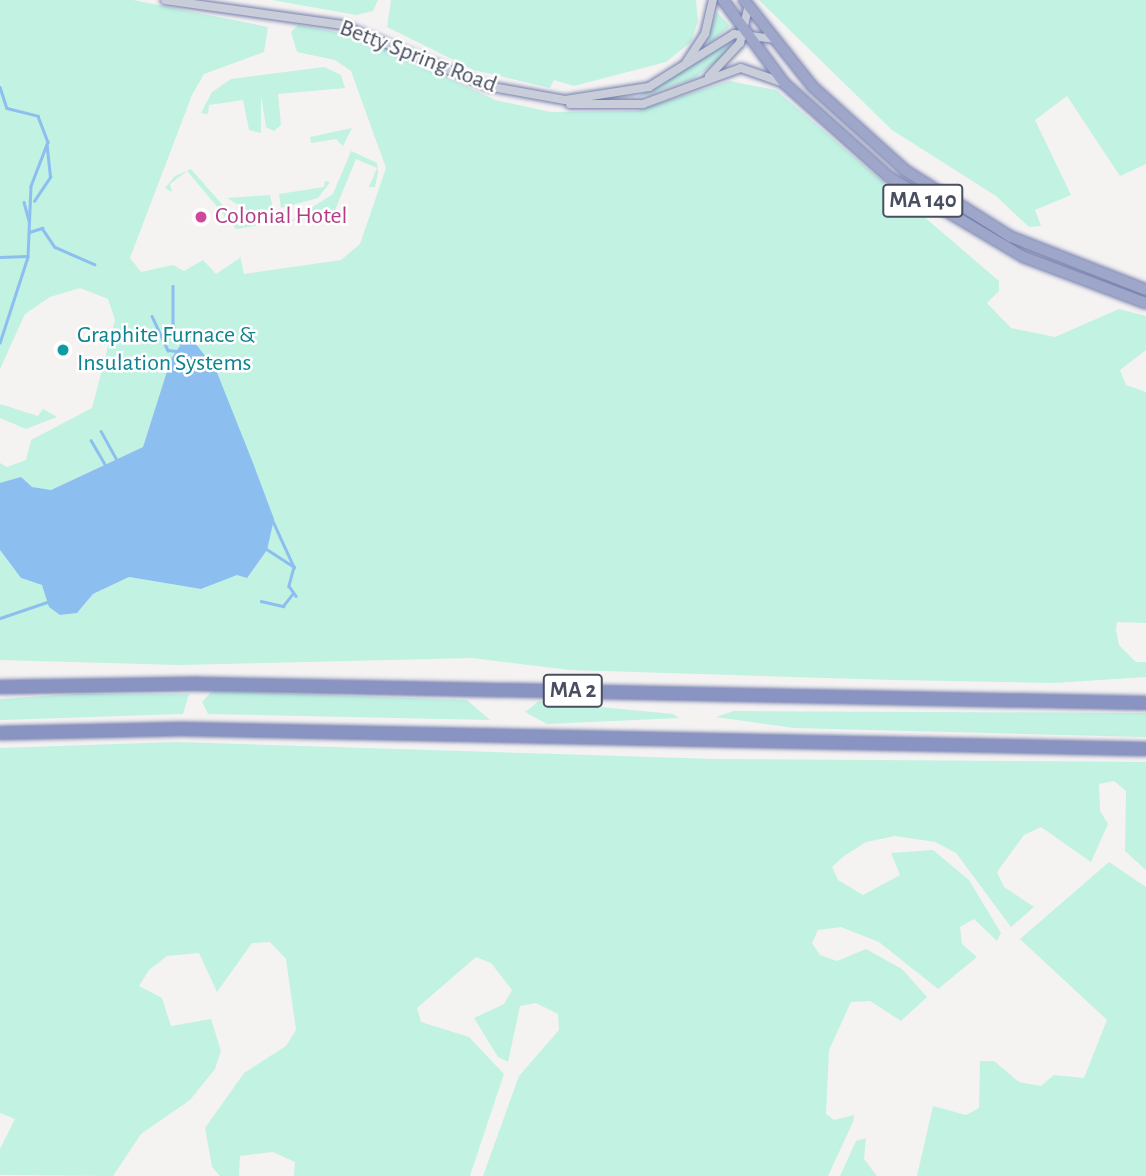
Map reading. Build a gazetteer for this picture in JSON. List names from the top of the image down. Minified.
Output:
{"streets":{"highway":["MA 140","MA 2"],"street":["Betty Spring Road"]},"crossings":[["Betty Spring Road","MA 140"]],"places":["Colonial Hotel","Graphite Furnace & Insulation Systems"]}
